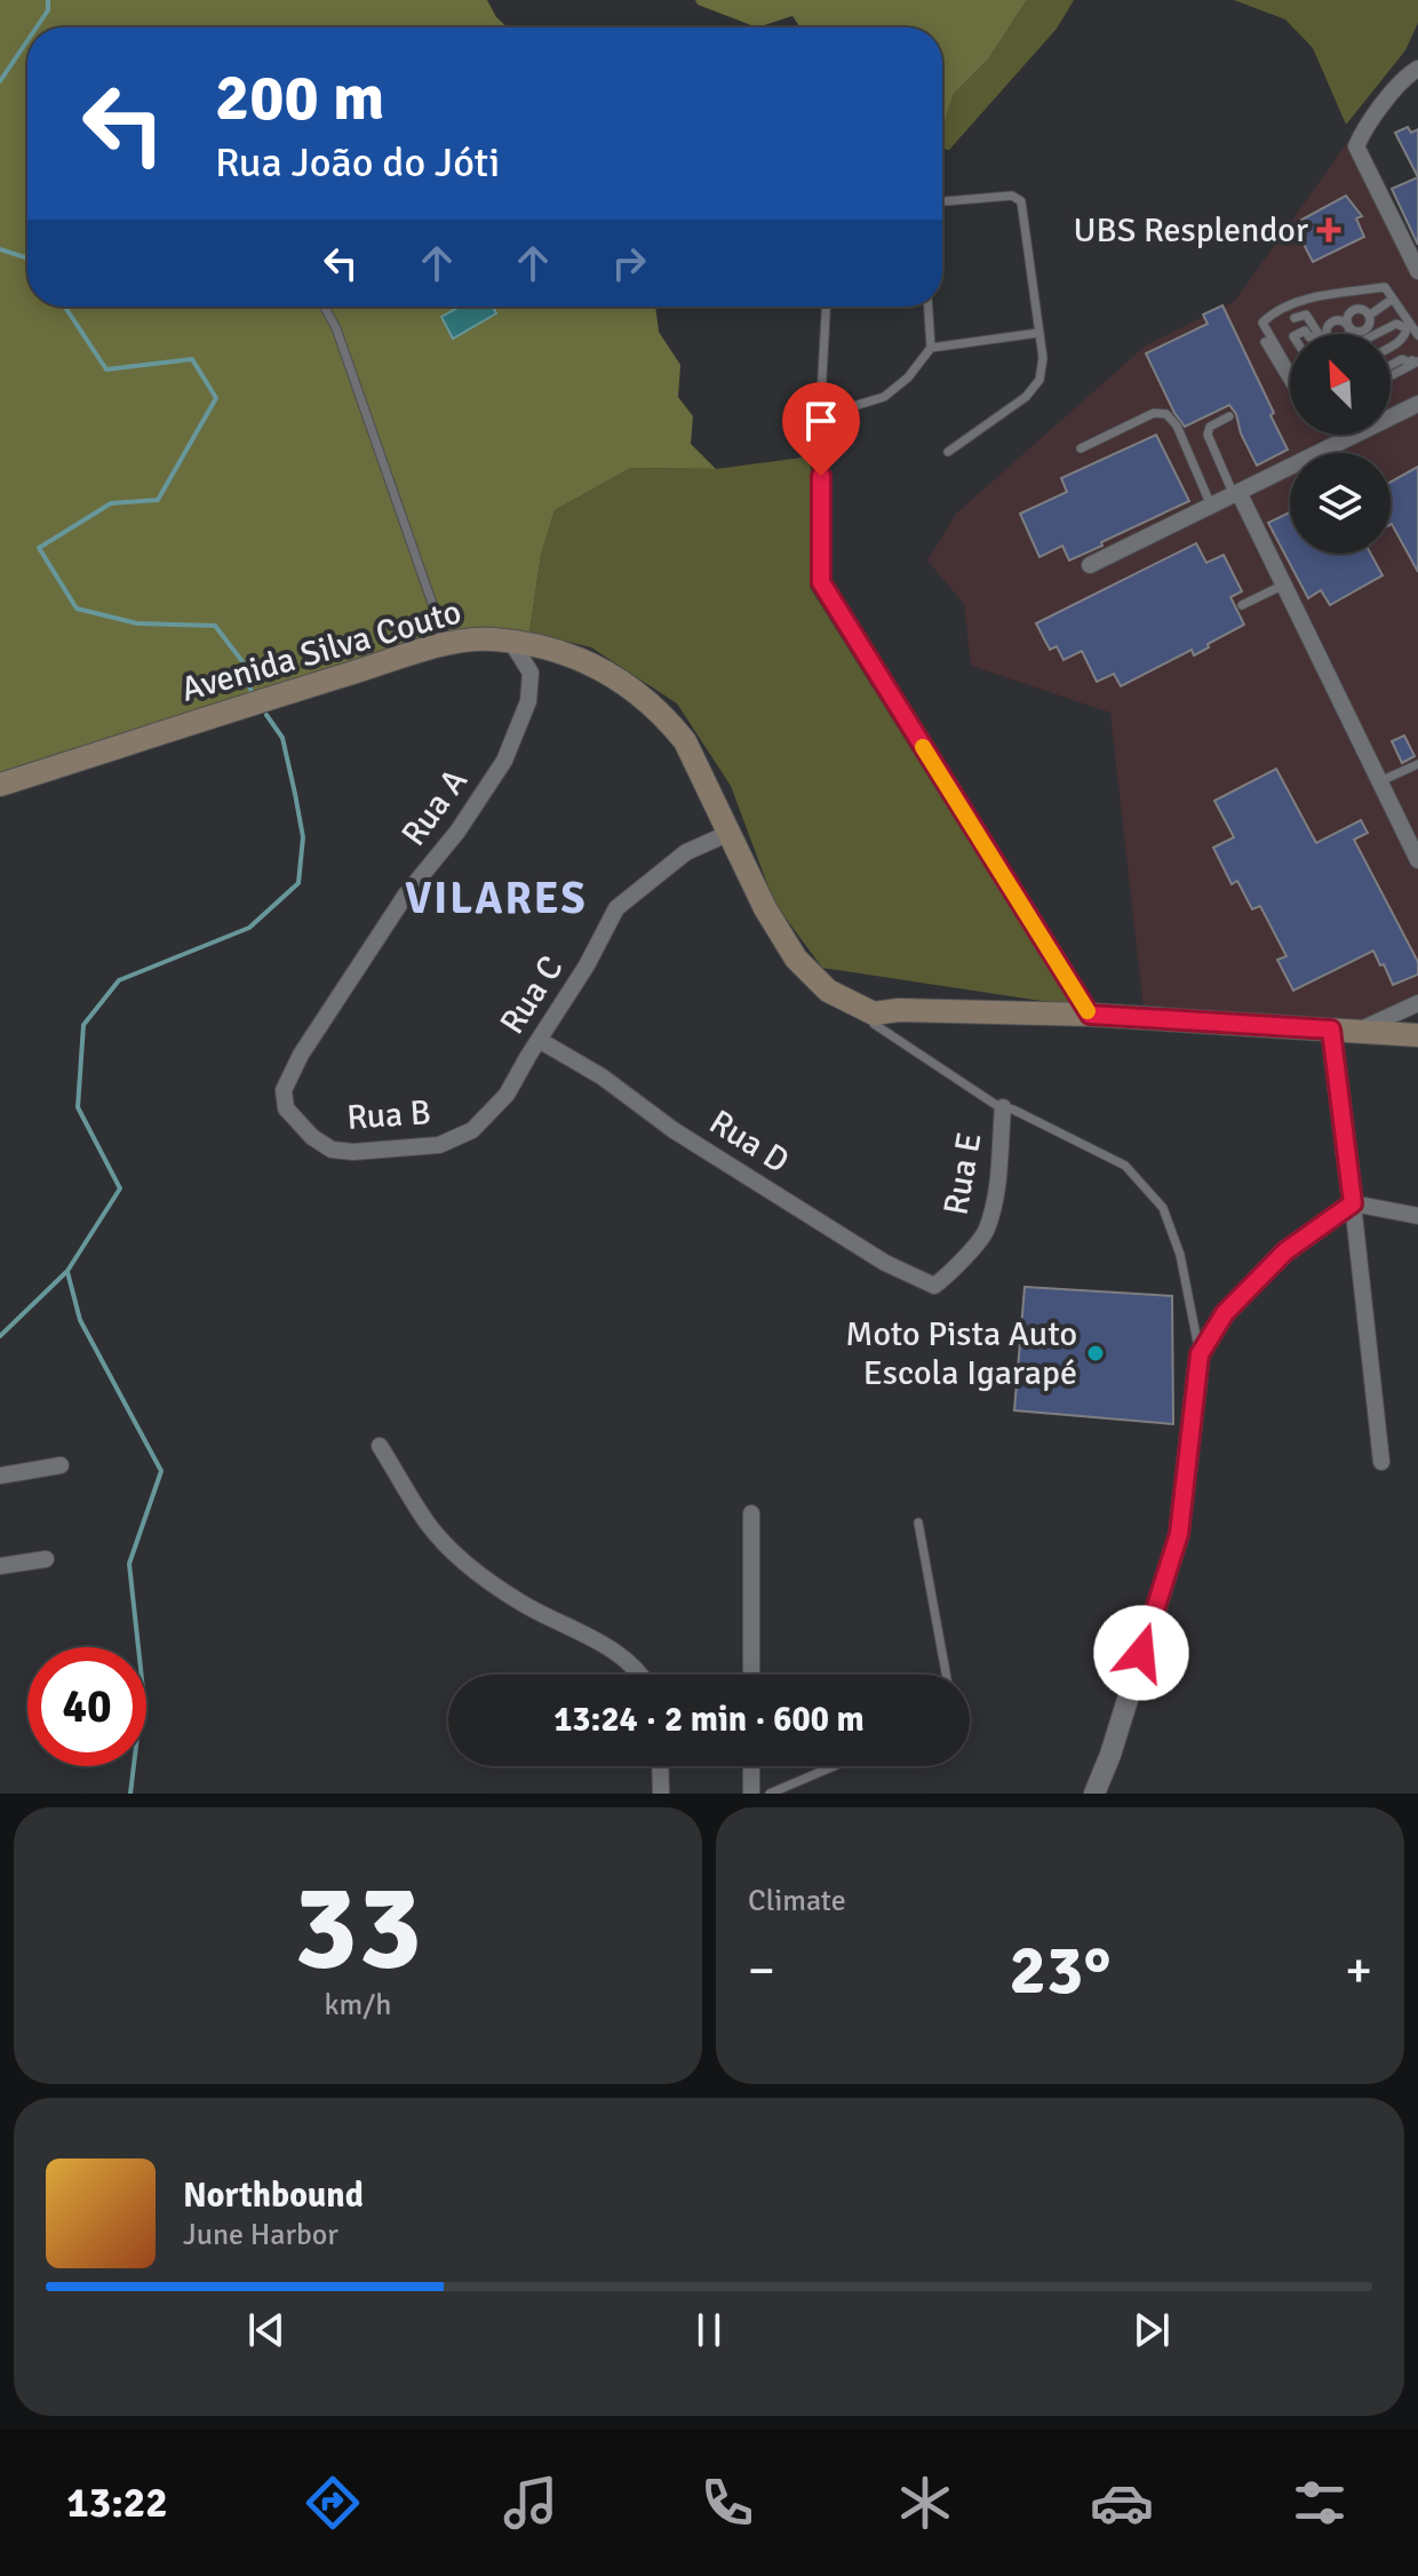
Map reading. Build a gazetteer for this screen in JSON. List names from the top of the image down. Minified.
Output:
{"streets":{"main road":["Avenida Silva Couto"],"street":["Rua A","Rua C","Rua B","Rua D","Rua E"]},"crossings":[["Avenida Silva Couto","Rua A"],["Avenida Silva Couto","Rua C"],["Rua A","Rua B"],["Rua C","Rua B"],["Rua C","Rua D"],["Rua D","Rua E"]],"districts":["VILARES"],"places":{"health":["UBS Resplendor"],"other":["Moto Pista Auto Escola Igarapé"]},"north":"top left","page":{"turn":["200 m","Rua João do Jóti"],"limit":"40","trip":"13:24 · 2 min · 600 m","tile":[["33","km/h"],"Climate"],"heat":["−","23°","+"],"song":["Northbound","June Harbor"],"tabs":"13:22"}}
